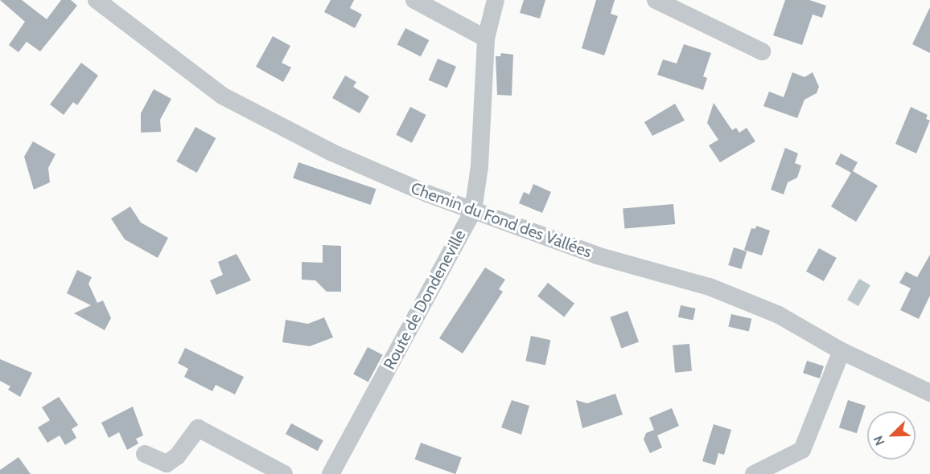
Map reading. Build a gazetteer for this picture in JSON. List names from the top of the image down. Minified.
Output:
{"streets":{"street":["Chemin du Fond des Vallées","Route de Dondeneville"]},"crossings":[["Chemin du Fond des Vallées","Route de Dondeneville"]],"north":"bottom left"}
